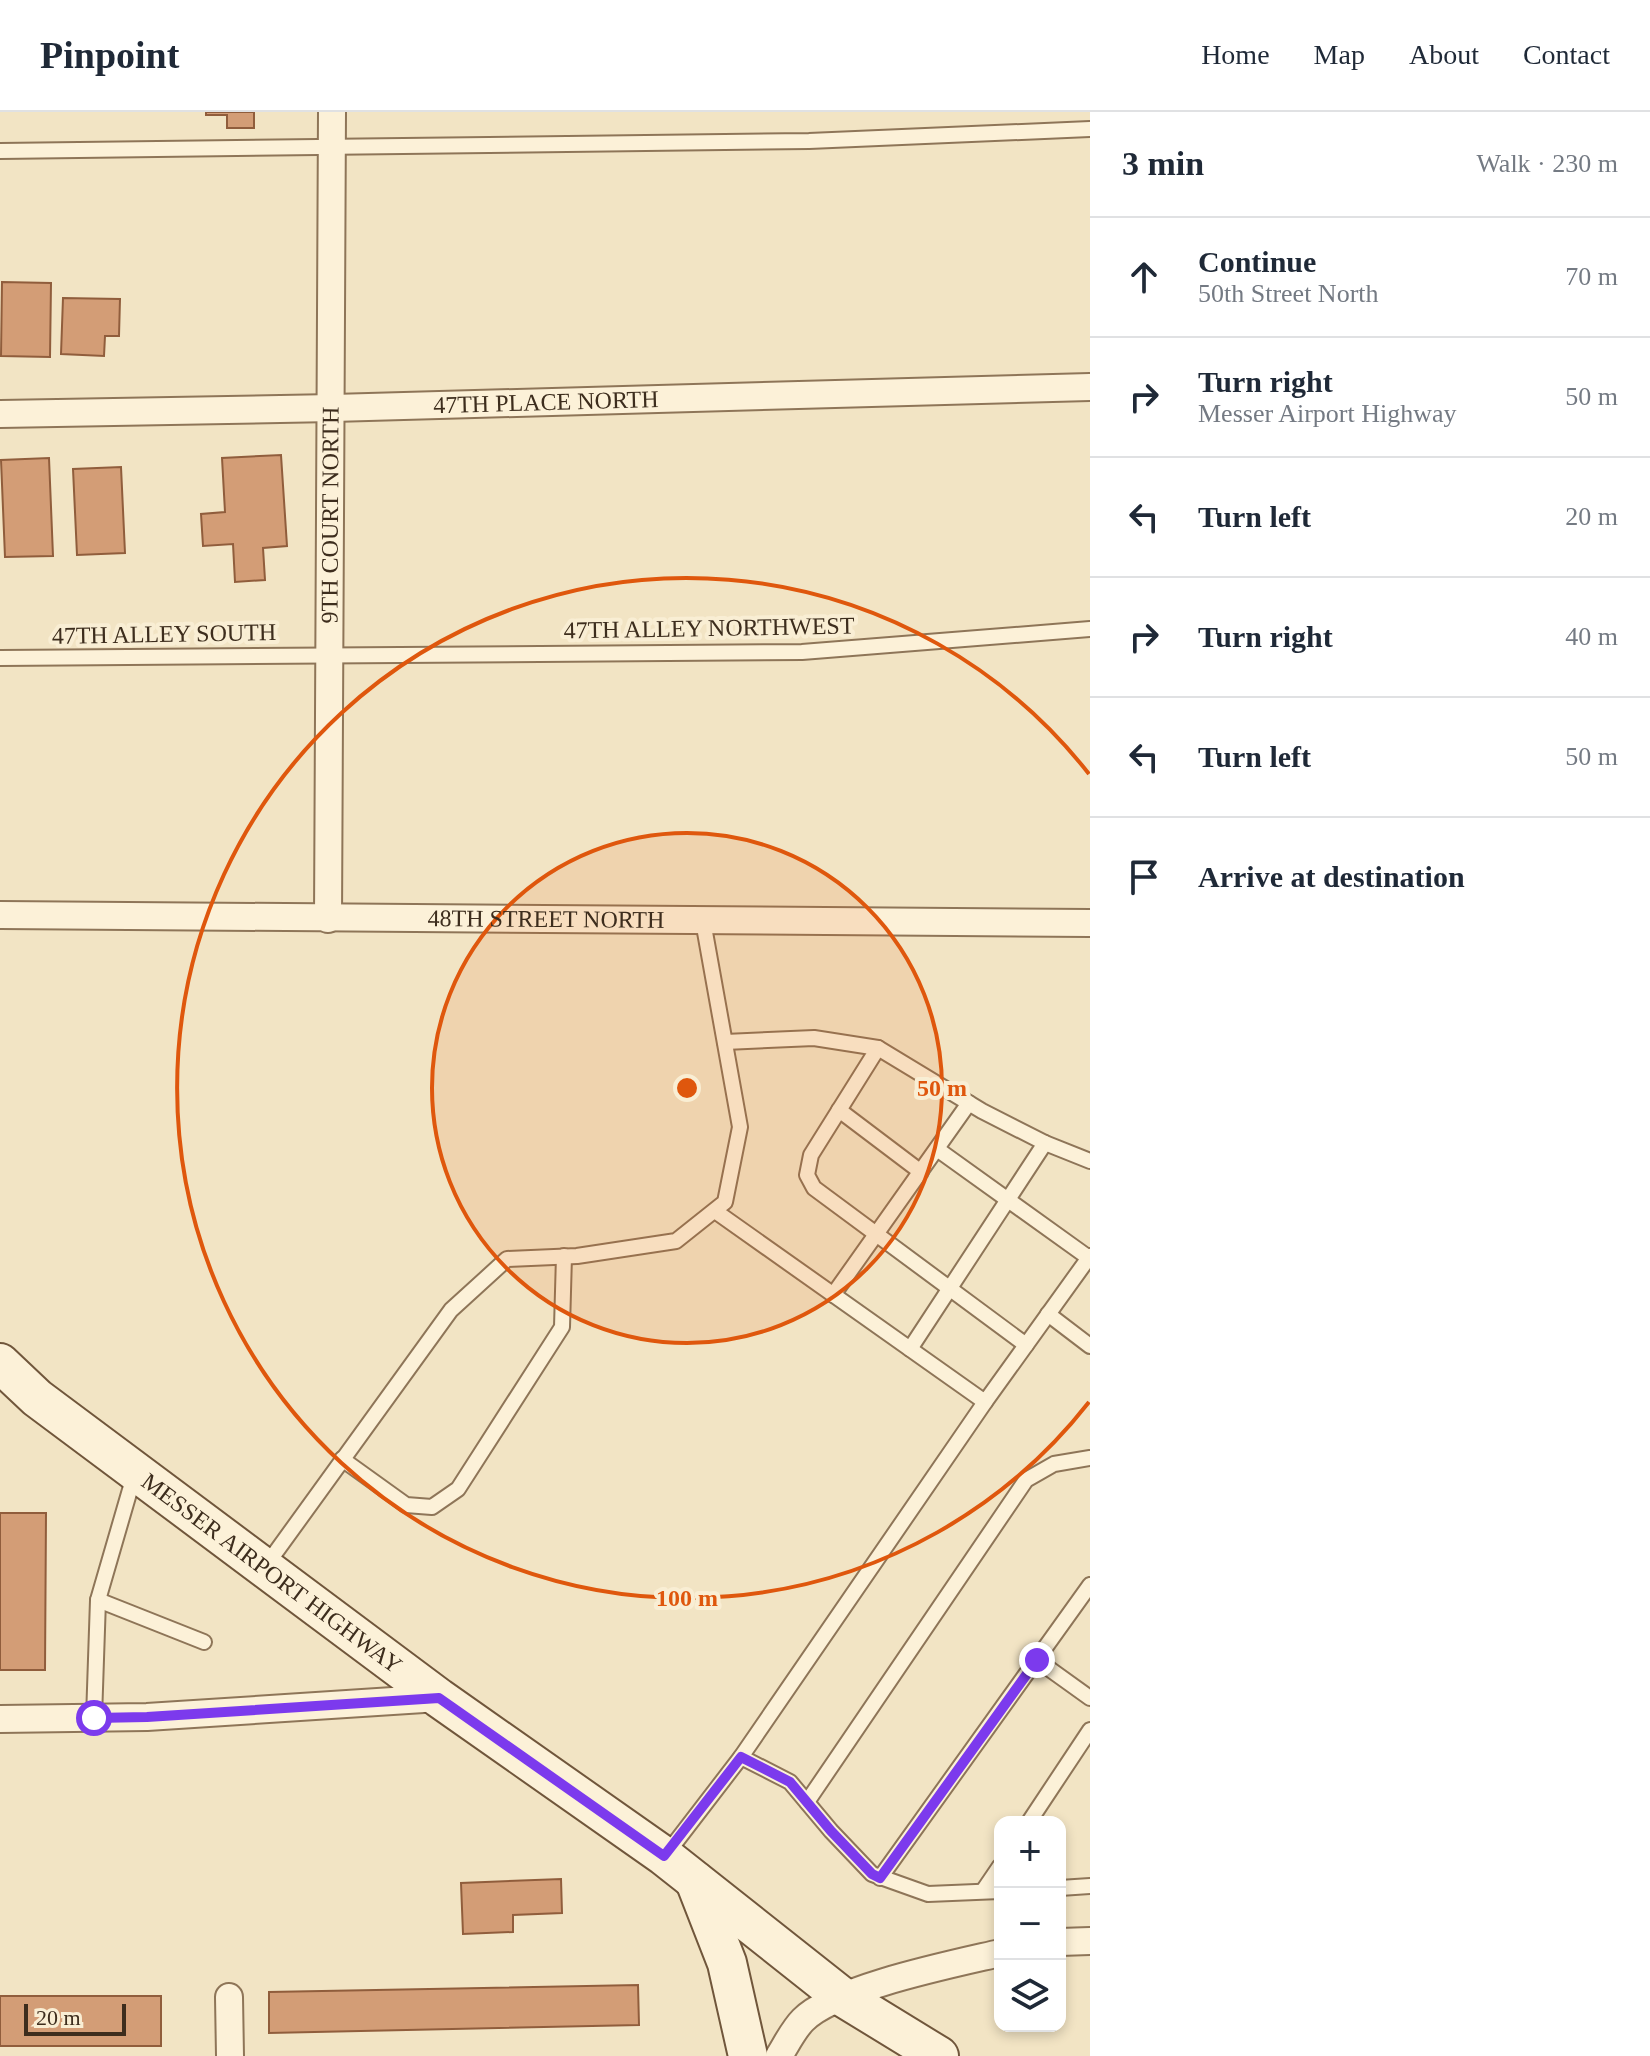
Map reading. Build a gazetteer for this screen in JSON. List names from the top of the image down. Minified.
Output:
{"streets":{"main road":["MESSER AIRPORT HIGHWAY"],"street":["47TH PLACE NORTH","9TH COURT NORTH","48TH STREET NORTH"],"lane":["47TH ALLEY NORTHWEST","47TH ALLEY SOUTH"]},"crossings":[["47TH PLACE NORTH","9TH COURT NORTH"],["9TH COURT NORTH","47TH ALLEY NORTHWEST"],["9TH COURT NORTH","47TH ALLEY SOUTH"],["9TH COURT NORTH","48TH STREET NORTH"],["47TH ALLEY NORTHWEST","47TH ALLEY SOUTH"]],"scale_bar":"20 m","page":{"header":"Pinpoint","nav":["Home","Map","About","Contact"],"heading":["3 min","Walk · 230 m"],"list":[["Continue","50th Street North","70 m"],["Turn right","Messer Airport Highway","50 m"],["Turn left","20 m"],["Turn right","40 m"],["Turn left","50 m"],"Arrive at destination"],"map_buttons":["+","−"],"scale":"20 m"},"rings":["50 m","100 m"]}
